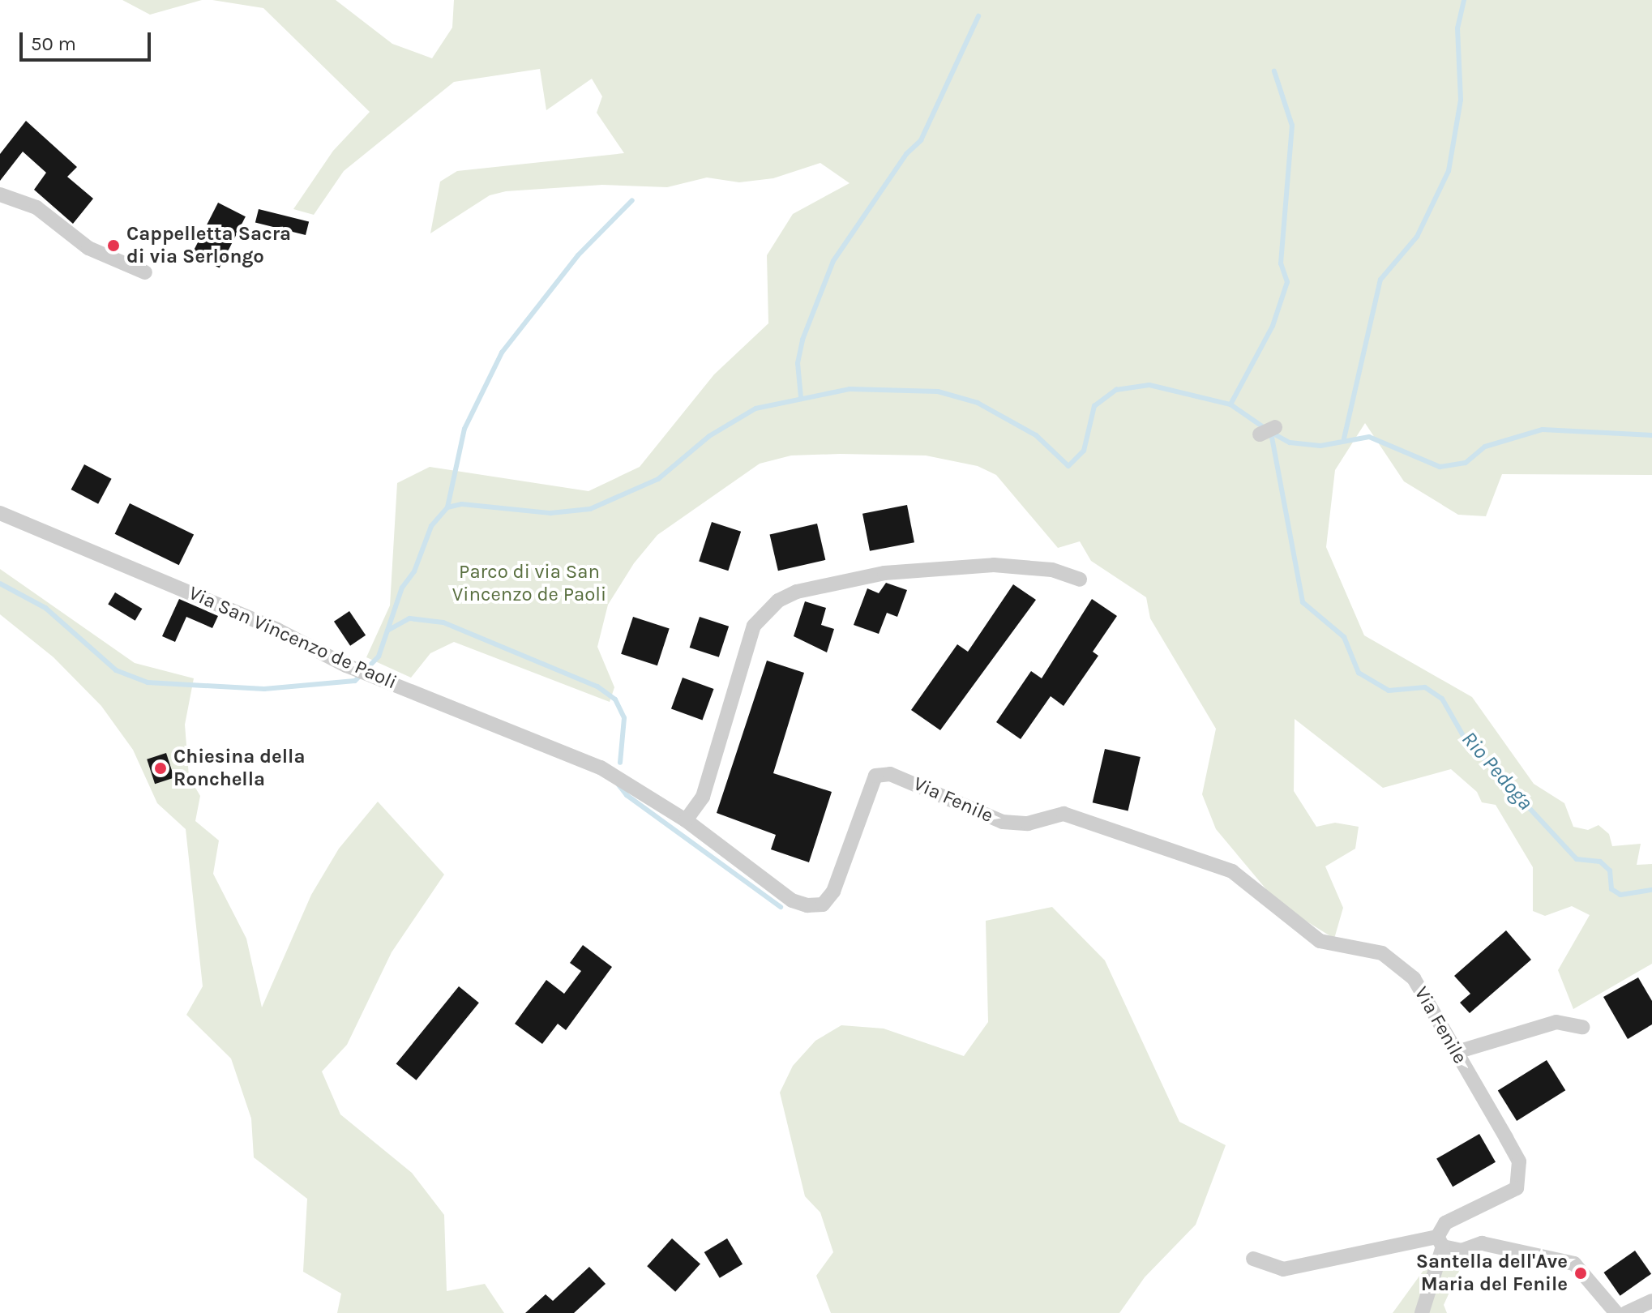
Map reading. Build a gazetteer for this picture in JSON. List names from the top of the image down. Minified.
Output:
{"streets":{"street":["Via San Vincenzo de Paoli","Via Fenile"]},"crossings":[["Via San Vincenzo de Paoli","Via Fenile"]],"water":["Rio Pedoga"],"parks":["Parco di via San Vincenzo de Paoli"],"places":["Cappelletta Sacra di via Serlongo","Chiesina della Ronchella","Santella dell'Ave Maria del Fenile"],"scale_bar":"50 m"}
